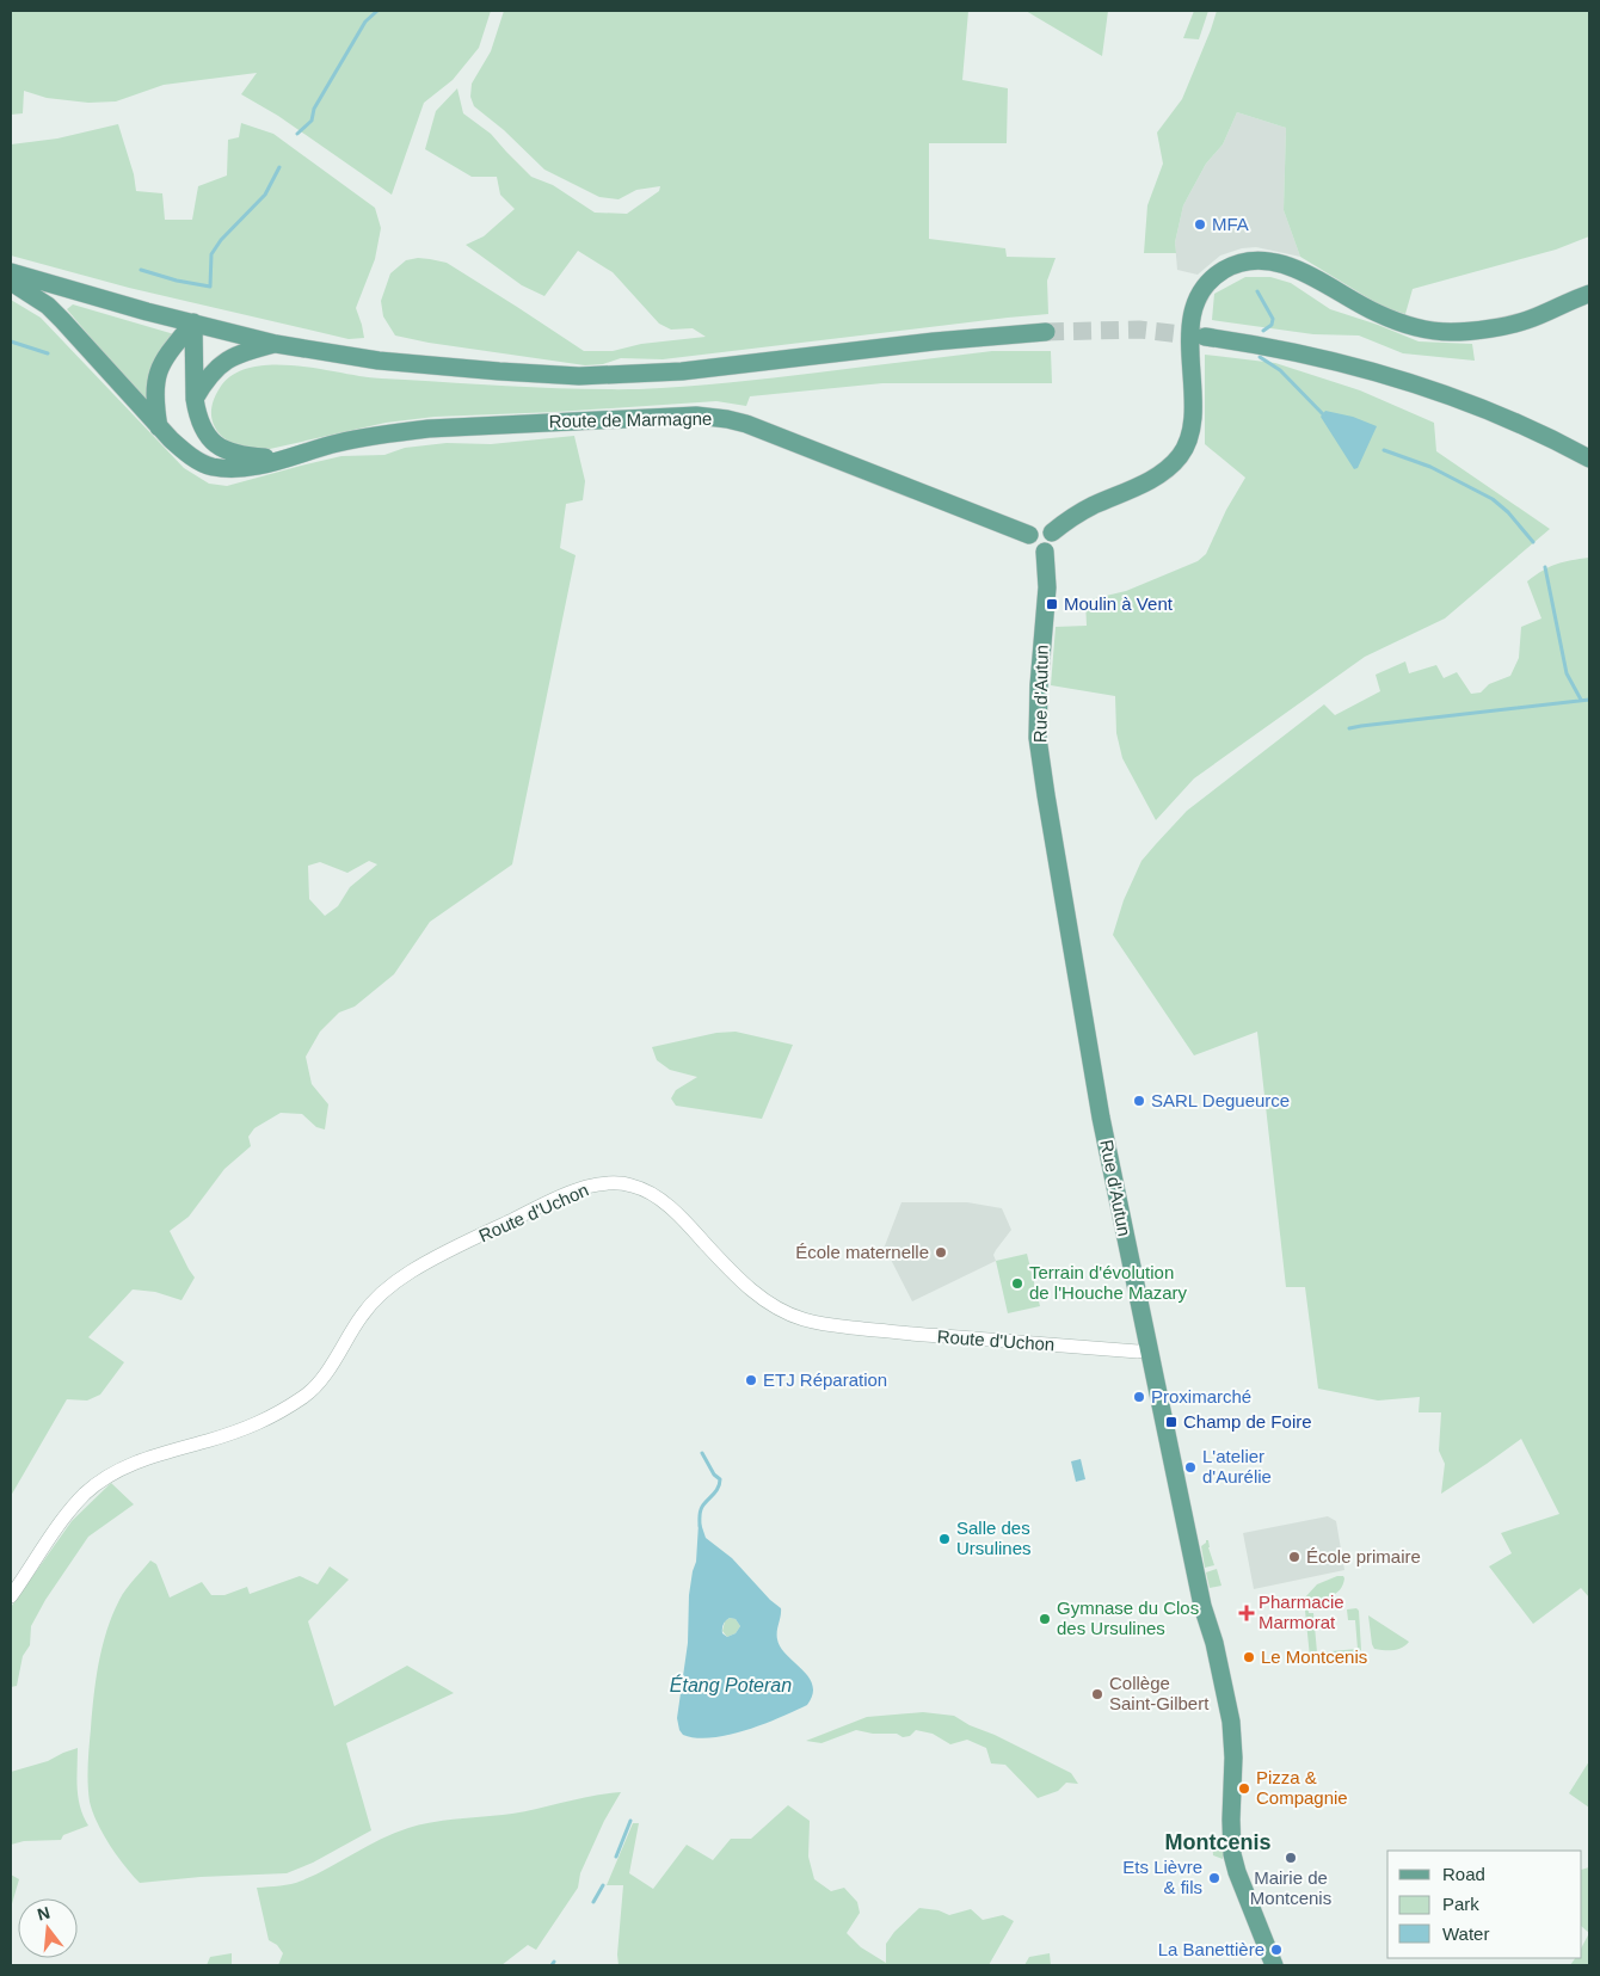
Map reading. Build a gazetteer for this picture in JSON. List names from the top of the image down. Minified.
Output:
{"streets":{"main road":["Route de Marmagne","Rue d'Autun"],"street":["Route d'Uchon"]},"crossings":[["Route de Marmagne","Rue d'Autun"],["Rue d'Autun","Route d'Uchon"]],"districts":["Montcenis"],"water":["Étang Poteran"],"places":{"other":["MFA","SARL Degueurce","École maternelle","Terrain d'évolution de l'Houche Mazary","ETJ Réparation","Proximarché","L'atelier d'Aurélie","Salle des Ursulines","École primaire","Gymnase du Clos des Ursulines","Le Montcenis","Collège Saint-Gilbert","Pizza & Compagnie","Mairie de Montcenis","Ets Lièvre & fils","La Banettière"],"transit":["Moulin à Vent","Champ de Foire"],"health":["Pharmacie Marmorat"]},"legend":["Road","Park","Water"],"north":"top"}
